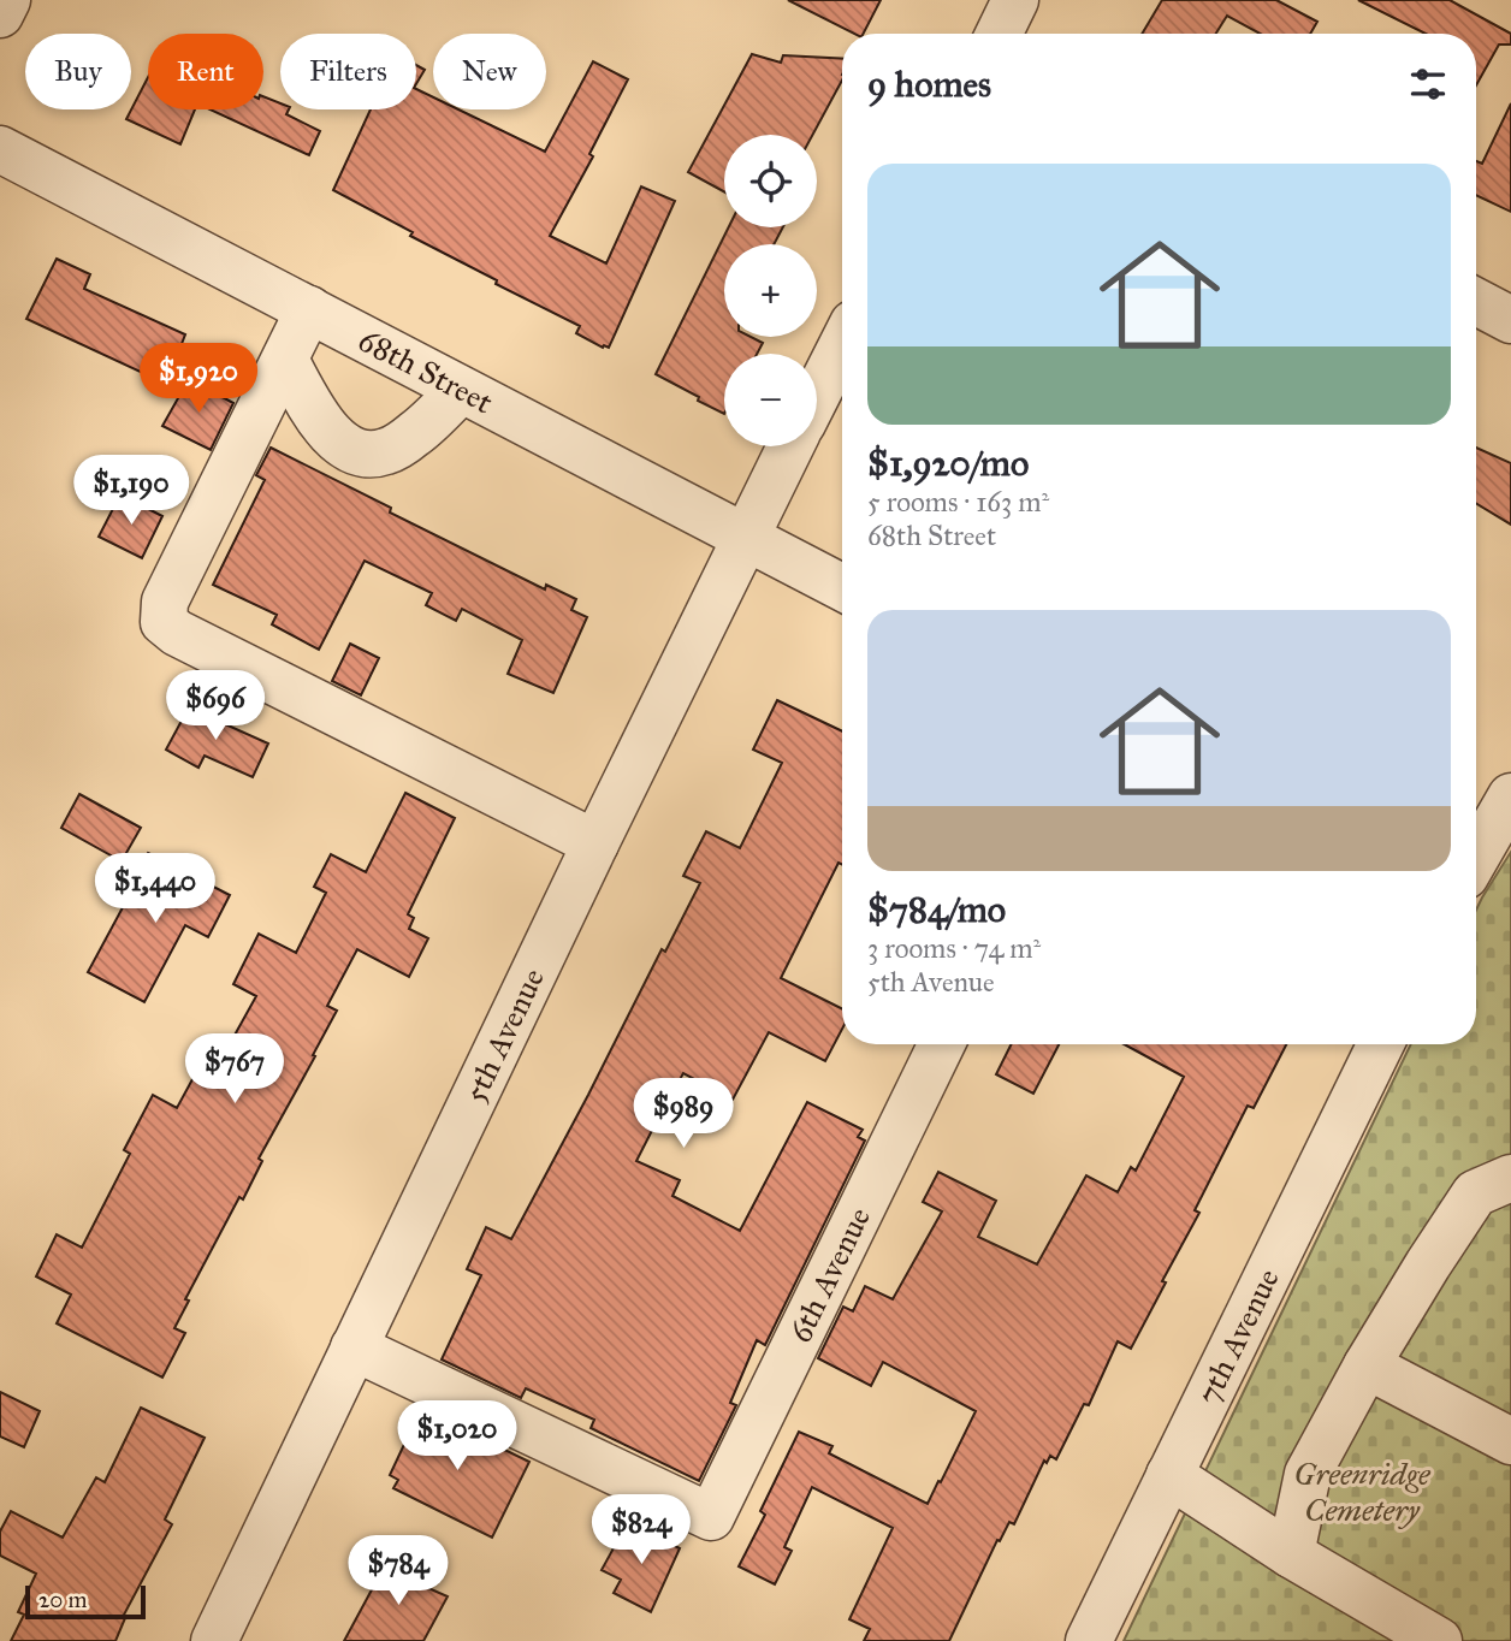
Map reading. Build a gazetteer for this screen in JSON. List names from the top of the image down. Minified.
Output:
{"streets":{"street":["68th Street","5th Avenue","6th Avenue","7th Avenue"]},"crossings":[["68th Street","5th Avenue"],["5th Avenue","6th Avenue"]],"parks":["Greenridge Cemetery"],"scale_bar":"20 m","page":{"chip":["Buy","Rent","Filters","New"],"heading":"9 homes","map_buttons":["+","−"],"list":[{"name":"$1,920/mo","note":"5 rooms · 163 m² · 68th Street"},{"name":"$784/mo","note":"3 rooms · 74 m² · 5th Avenue"}],"price":["$1,920","$1,190","$696","$1,440","$767","$989","$1,020","$824","$784"],"scale":"20 m"}}
